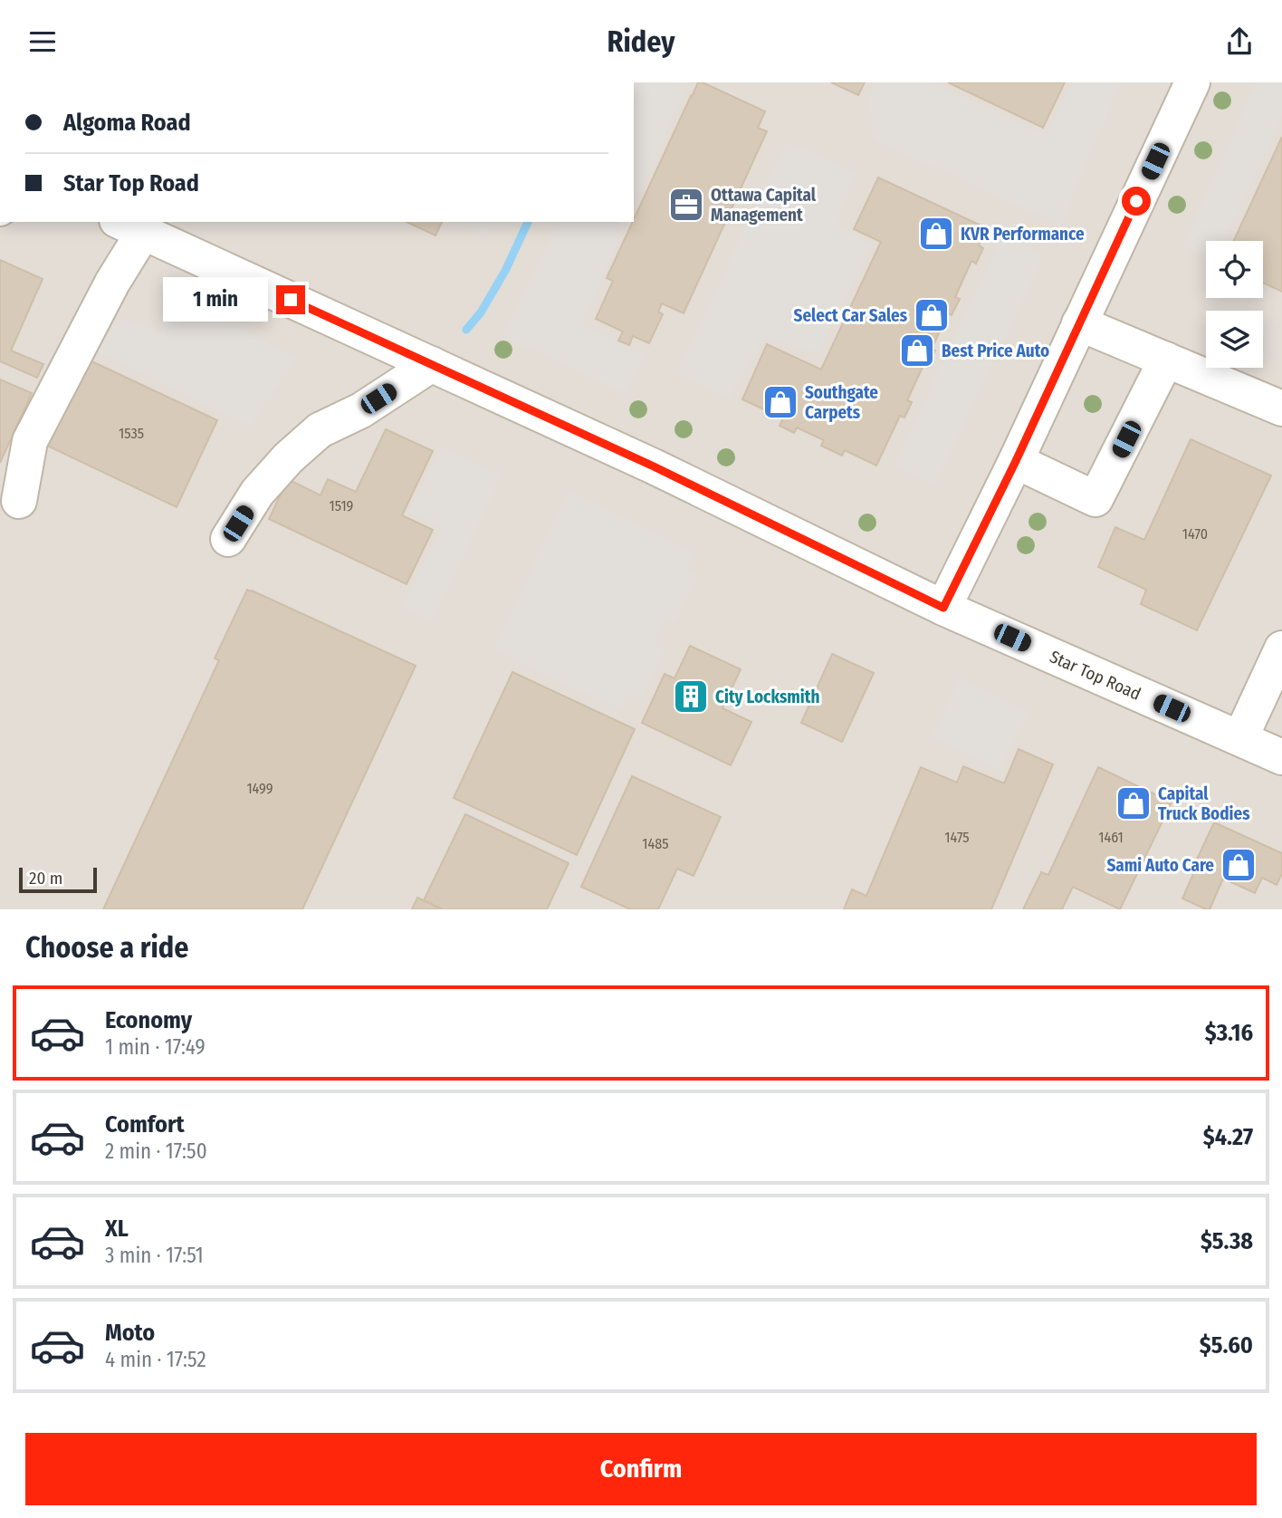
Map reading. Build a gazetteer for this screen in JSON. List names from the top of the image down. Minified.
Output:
{"streets":{"street":["Star Top Road"]},"places":{"office":["Ottawa Capital Management"],"shop":["KVR Performance","Select Car Sales","Best Price Auto","Southgate Carpets","Capital Truck Bodies","Sami Auto Care"],"building":["City Locksmith"]},"house_numbers":["1535","1519","1470","1499","1475","1461","1485"],"scale_bar":"20 m","page":{"header":"Ridey","banner":["Algoma Road","Star Top Road"],"bubble":"1 min","scale":"20 m","heading":"Choose a ride","list":[{"name":"Economy","note":"1 min · 17:49","value":"$3.16"},{"name":"Comfort","note":"2 min · 17:50","value":"$4.27"},{"name":"XL","note":"3 min · 17:51","value":"$5.38"},{"name":"Moto","note":"4 min · 17:52","value":"$5.60"}],"buttons":"Confirm"}}
